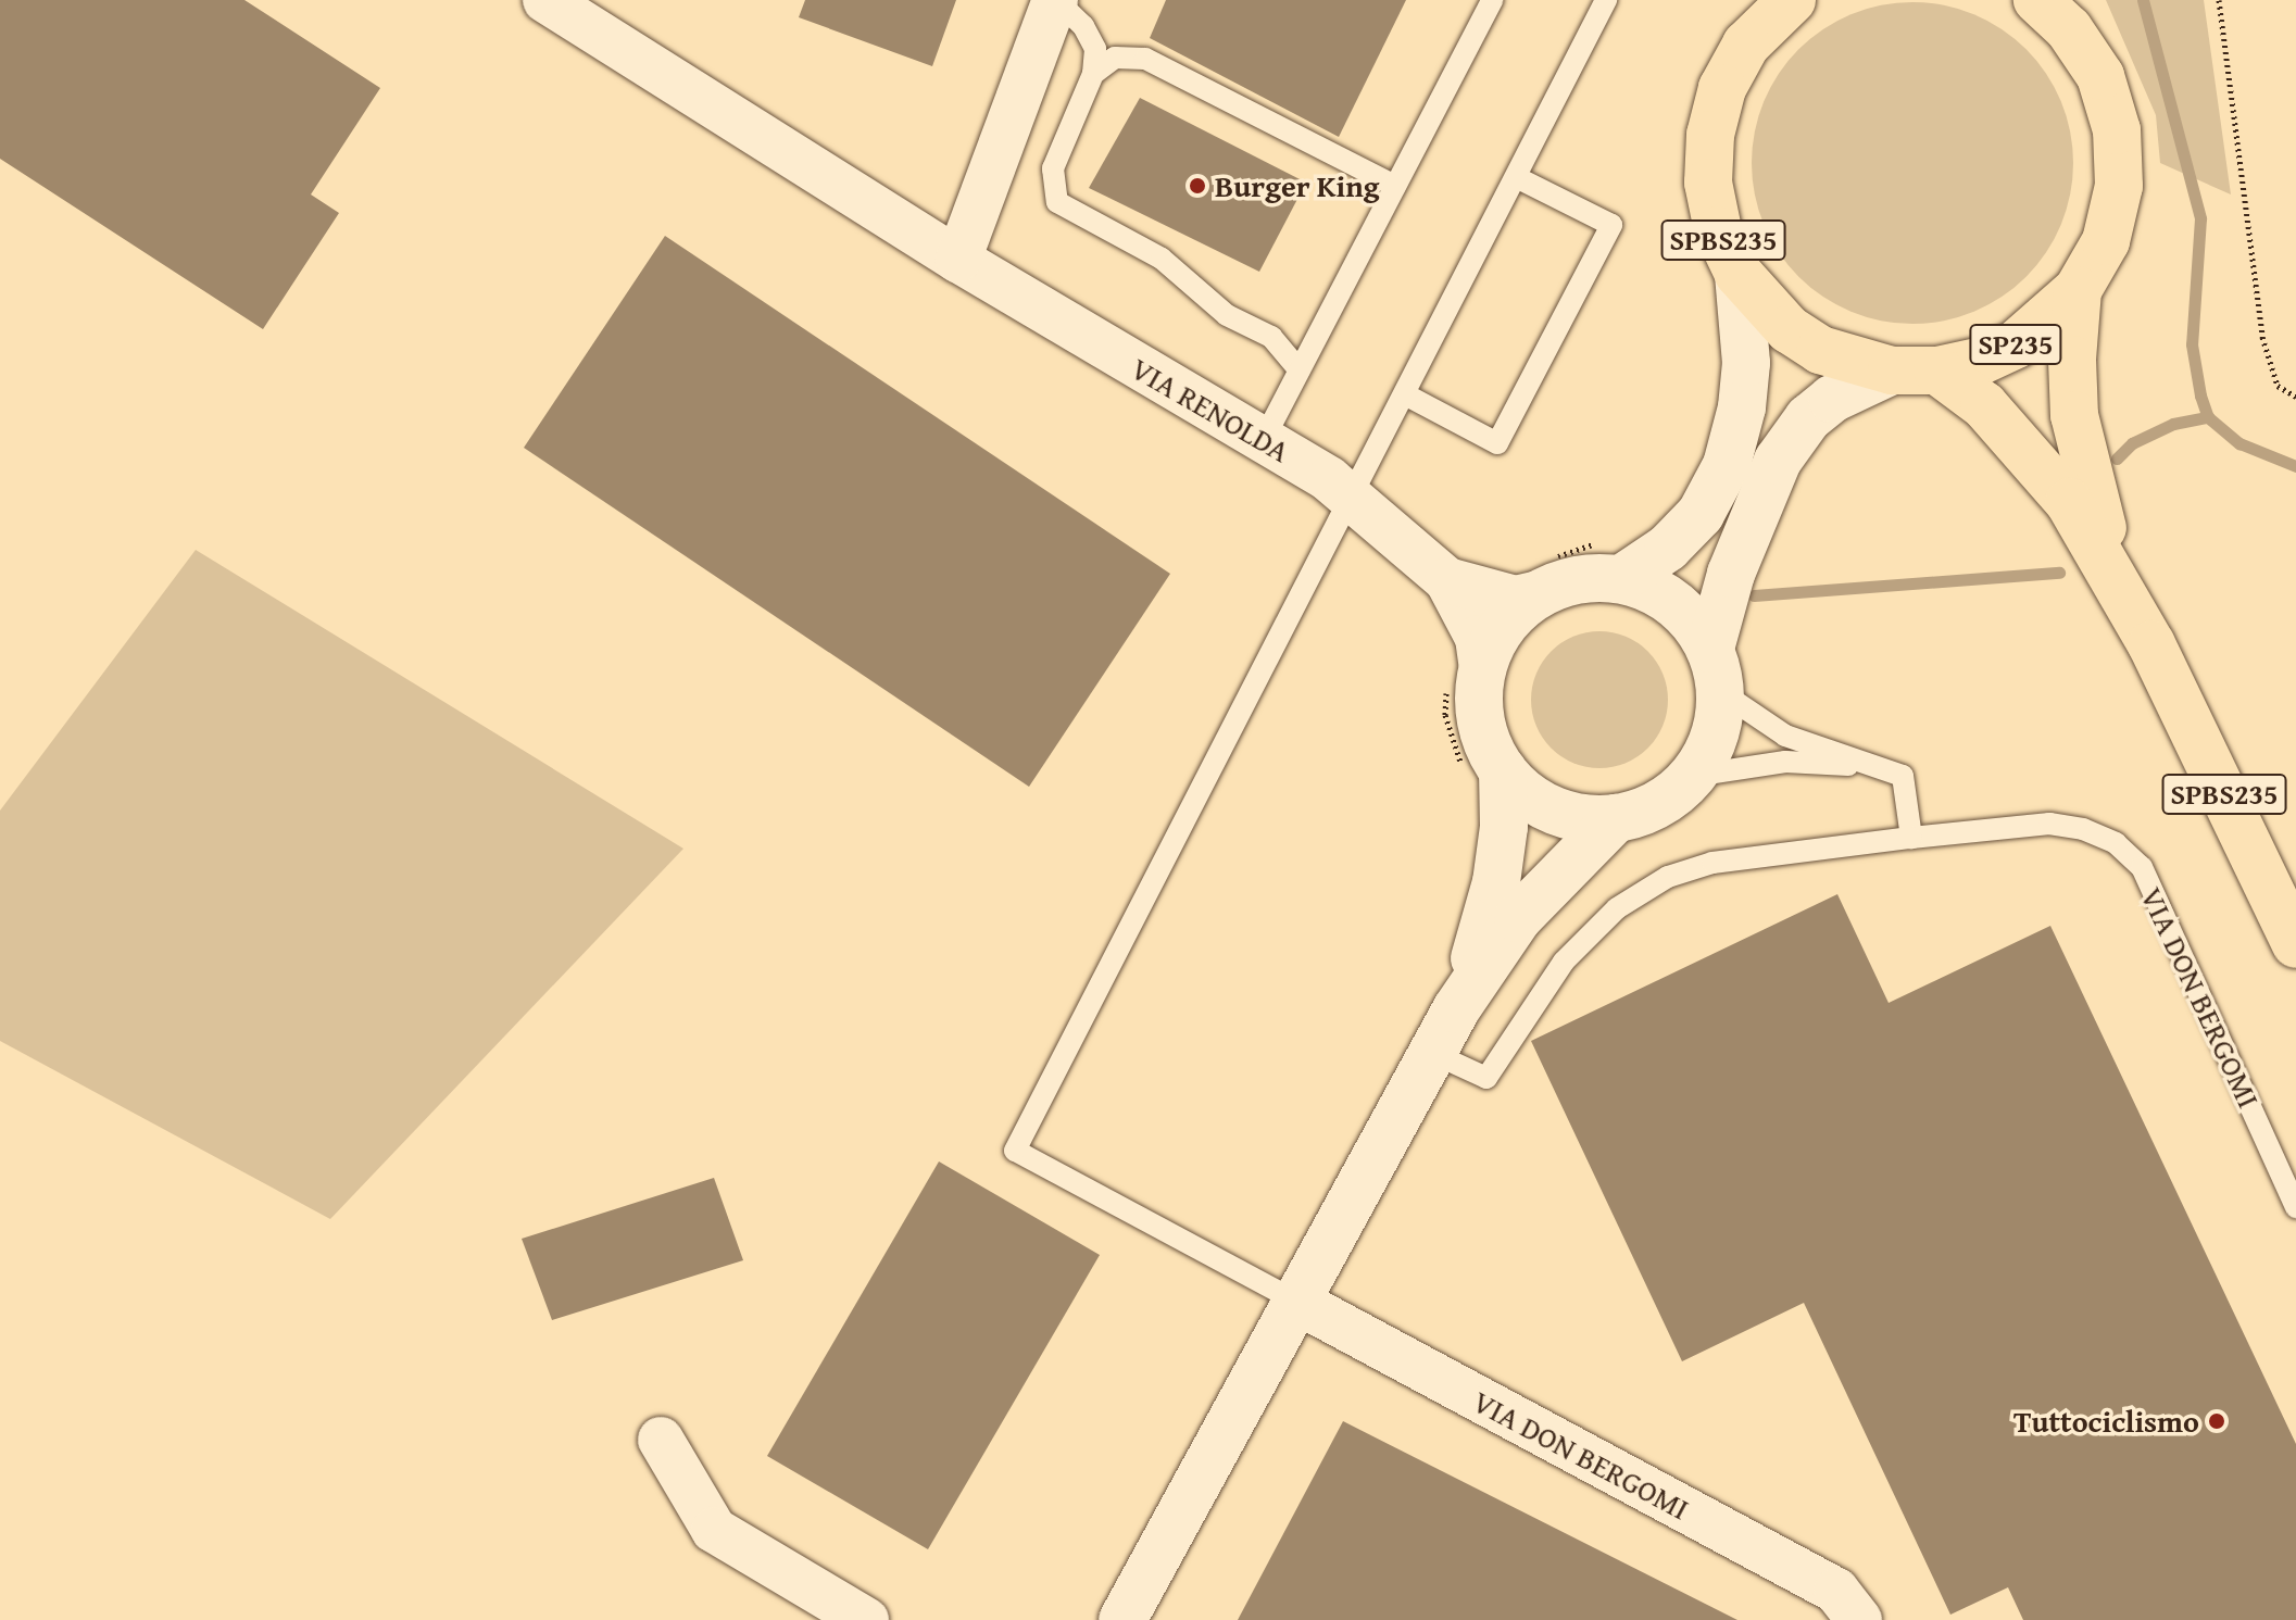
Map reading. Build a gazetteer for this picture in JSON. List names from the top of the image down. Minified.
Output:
{"streets":{"main road":["SPBS235","SP235"],"street":["VIA RENOLDA","VIA DON BERGOMI"]},"crossings":[["SPBS235","SP235"]],"places":["Burger King","Tuttociclismo"]}
